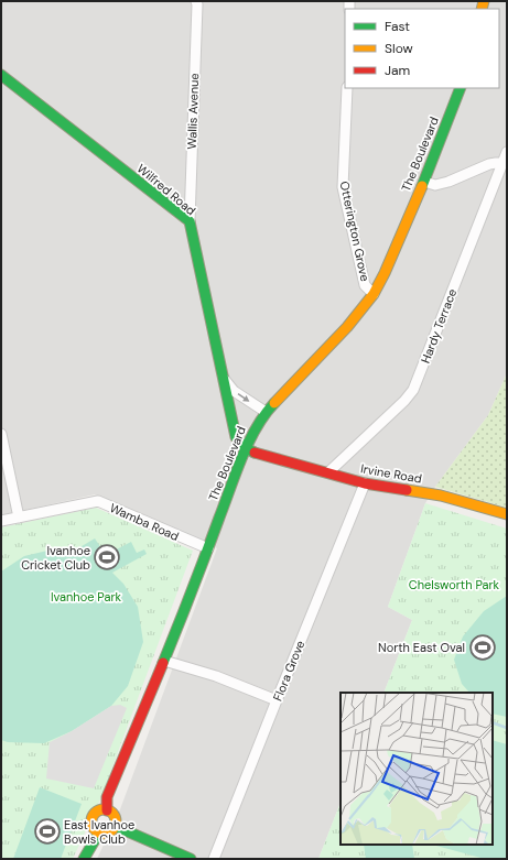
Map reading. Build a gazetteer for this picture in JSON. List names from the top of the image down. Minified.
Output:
{"streets":{"street":["Wallis Avenue","The Boulevard","Wilfred Road","Otterington Grove","Hardy Terrace","Irvine Road","Wamba Road","Flora Grove"]},"crossings":[["Wallis Avenue","Wilfred Road"],["The Boulevard","Wilfred Road"],["The Boulevard","Otterington Grove"],["The Boulevard","Irvine Road"],["The Boulevard","Wamba Road"],["Wilfred Road","Irvine Road"],["Hardy Terrace","Irvine Road"],["Irvine Road","Flora Grove"]],"parks":["Chelsworth Park","Ivanhoe Park"],"places":{"sports":["Ivanhoe Cricket Club","North East Oval","East Ivanhoe Bowls Club"]},"legend":["Fast","Slow","Jam"]}
